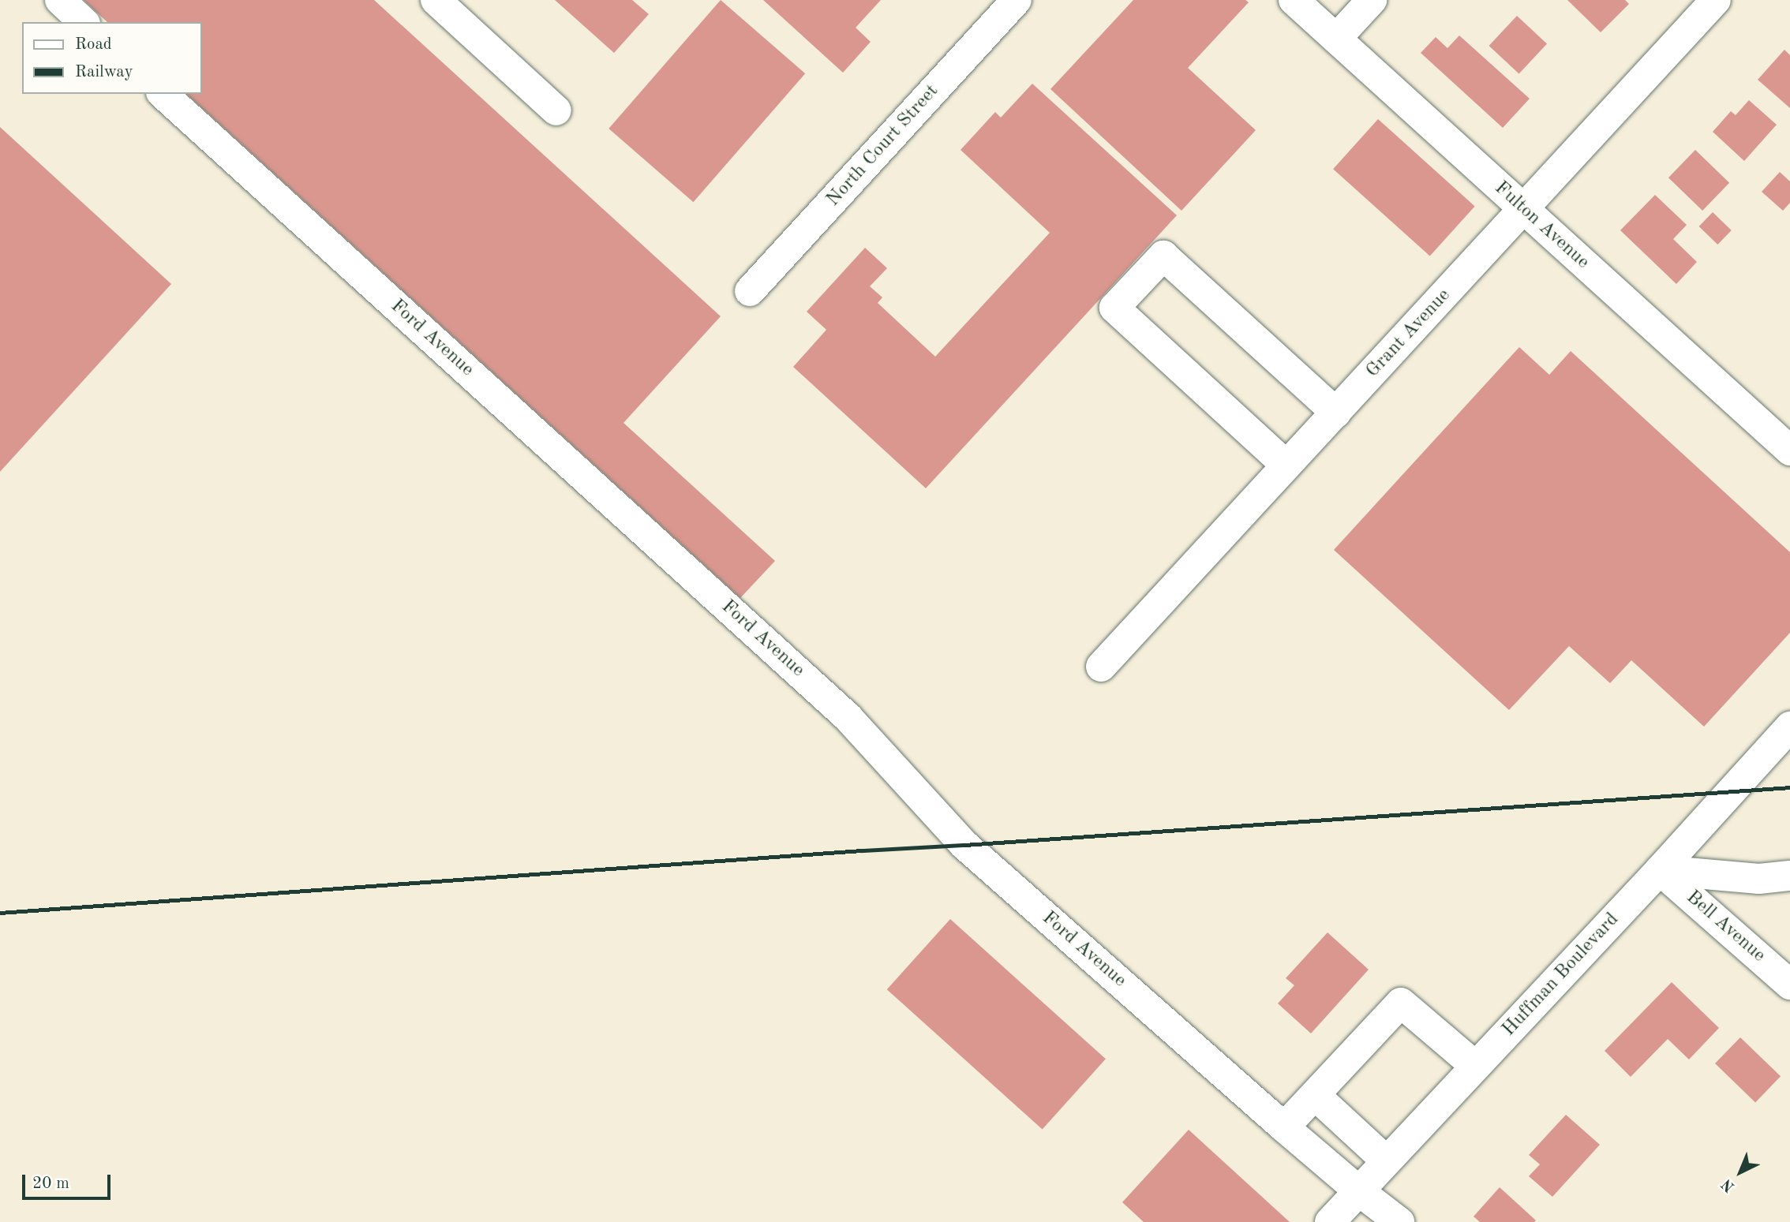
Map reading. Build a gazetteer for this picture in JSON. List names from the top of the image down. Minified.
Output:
{"streets":{"street":["North Court Street","Fulton Avenue","Grant Avenue","Ford Avenue","Bell Avenue","Huffman Boulevard"]},"crossings":[["Fulton Avenue","Grant Avenue"],["Ford Avenue","Huffman Boulevard"],["Bell Avenue","Huffman Boulevard"]],"legend":["Road","Railway"],"scale_bar":"20 m","north":"bottom left"}
